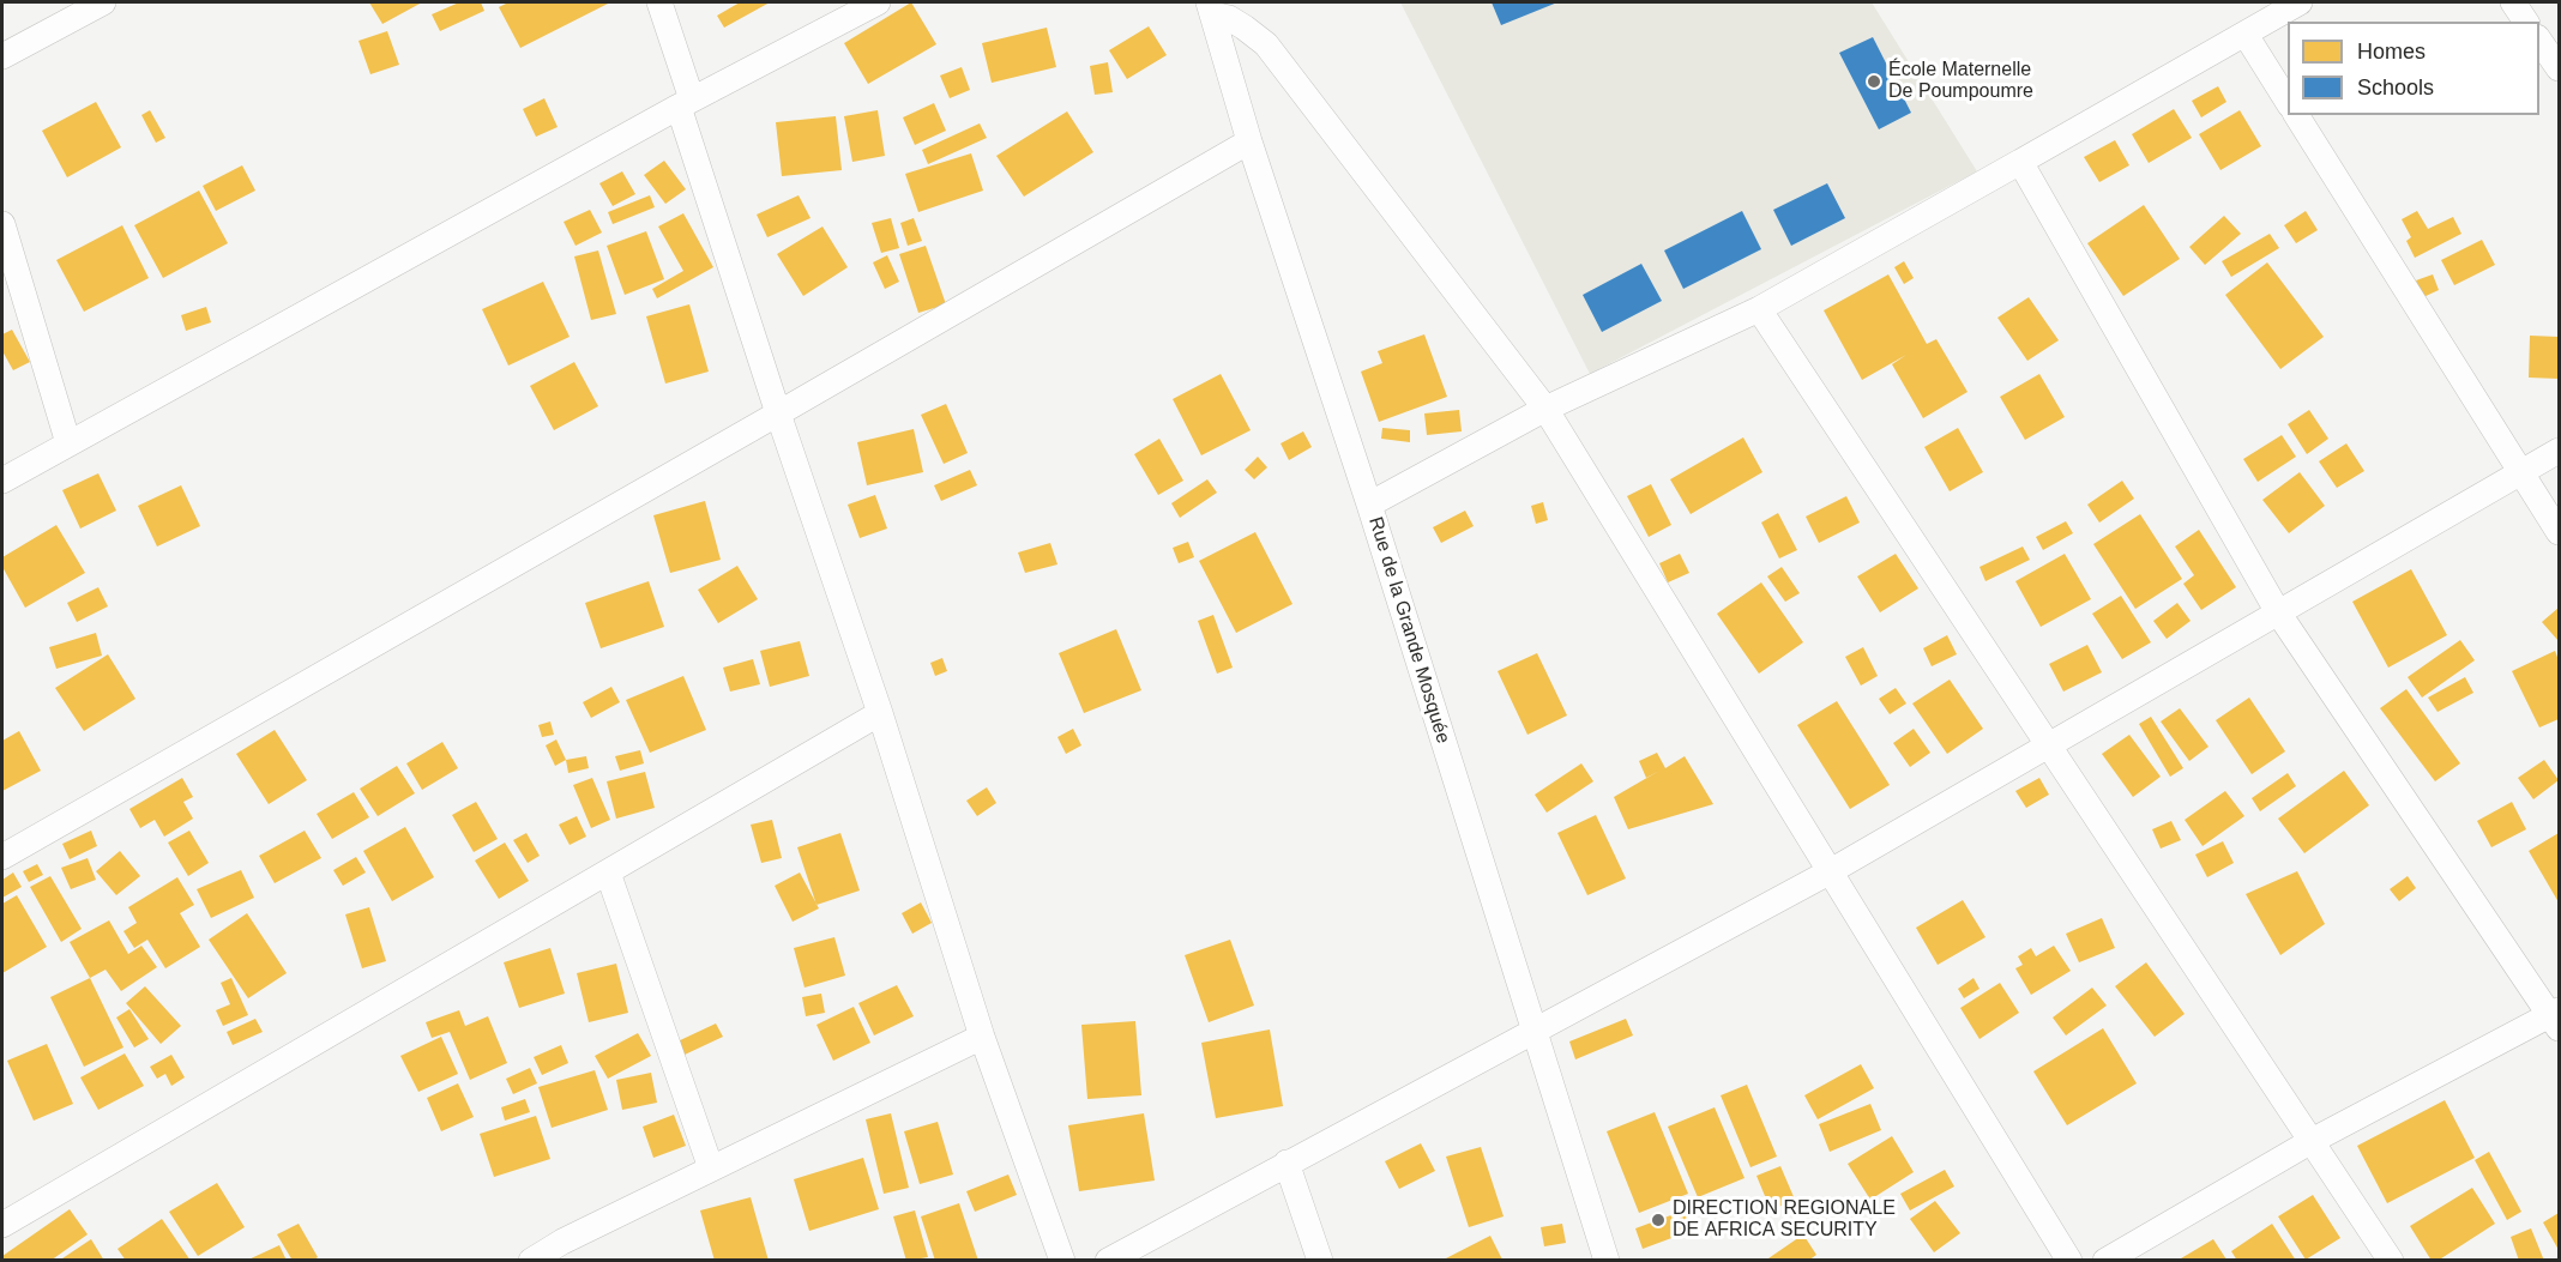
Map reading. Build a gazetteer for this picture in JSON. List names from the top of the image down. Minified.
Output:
{"streets":{"street":["Rue de la Grande Mosquée"]},"places":["École Maternelle De Poumpoumre","DIRECTION REGIONALE DE AFRICA SECURITY"],"legend":["Homes","Schools"]}
